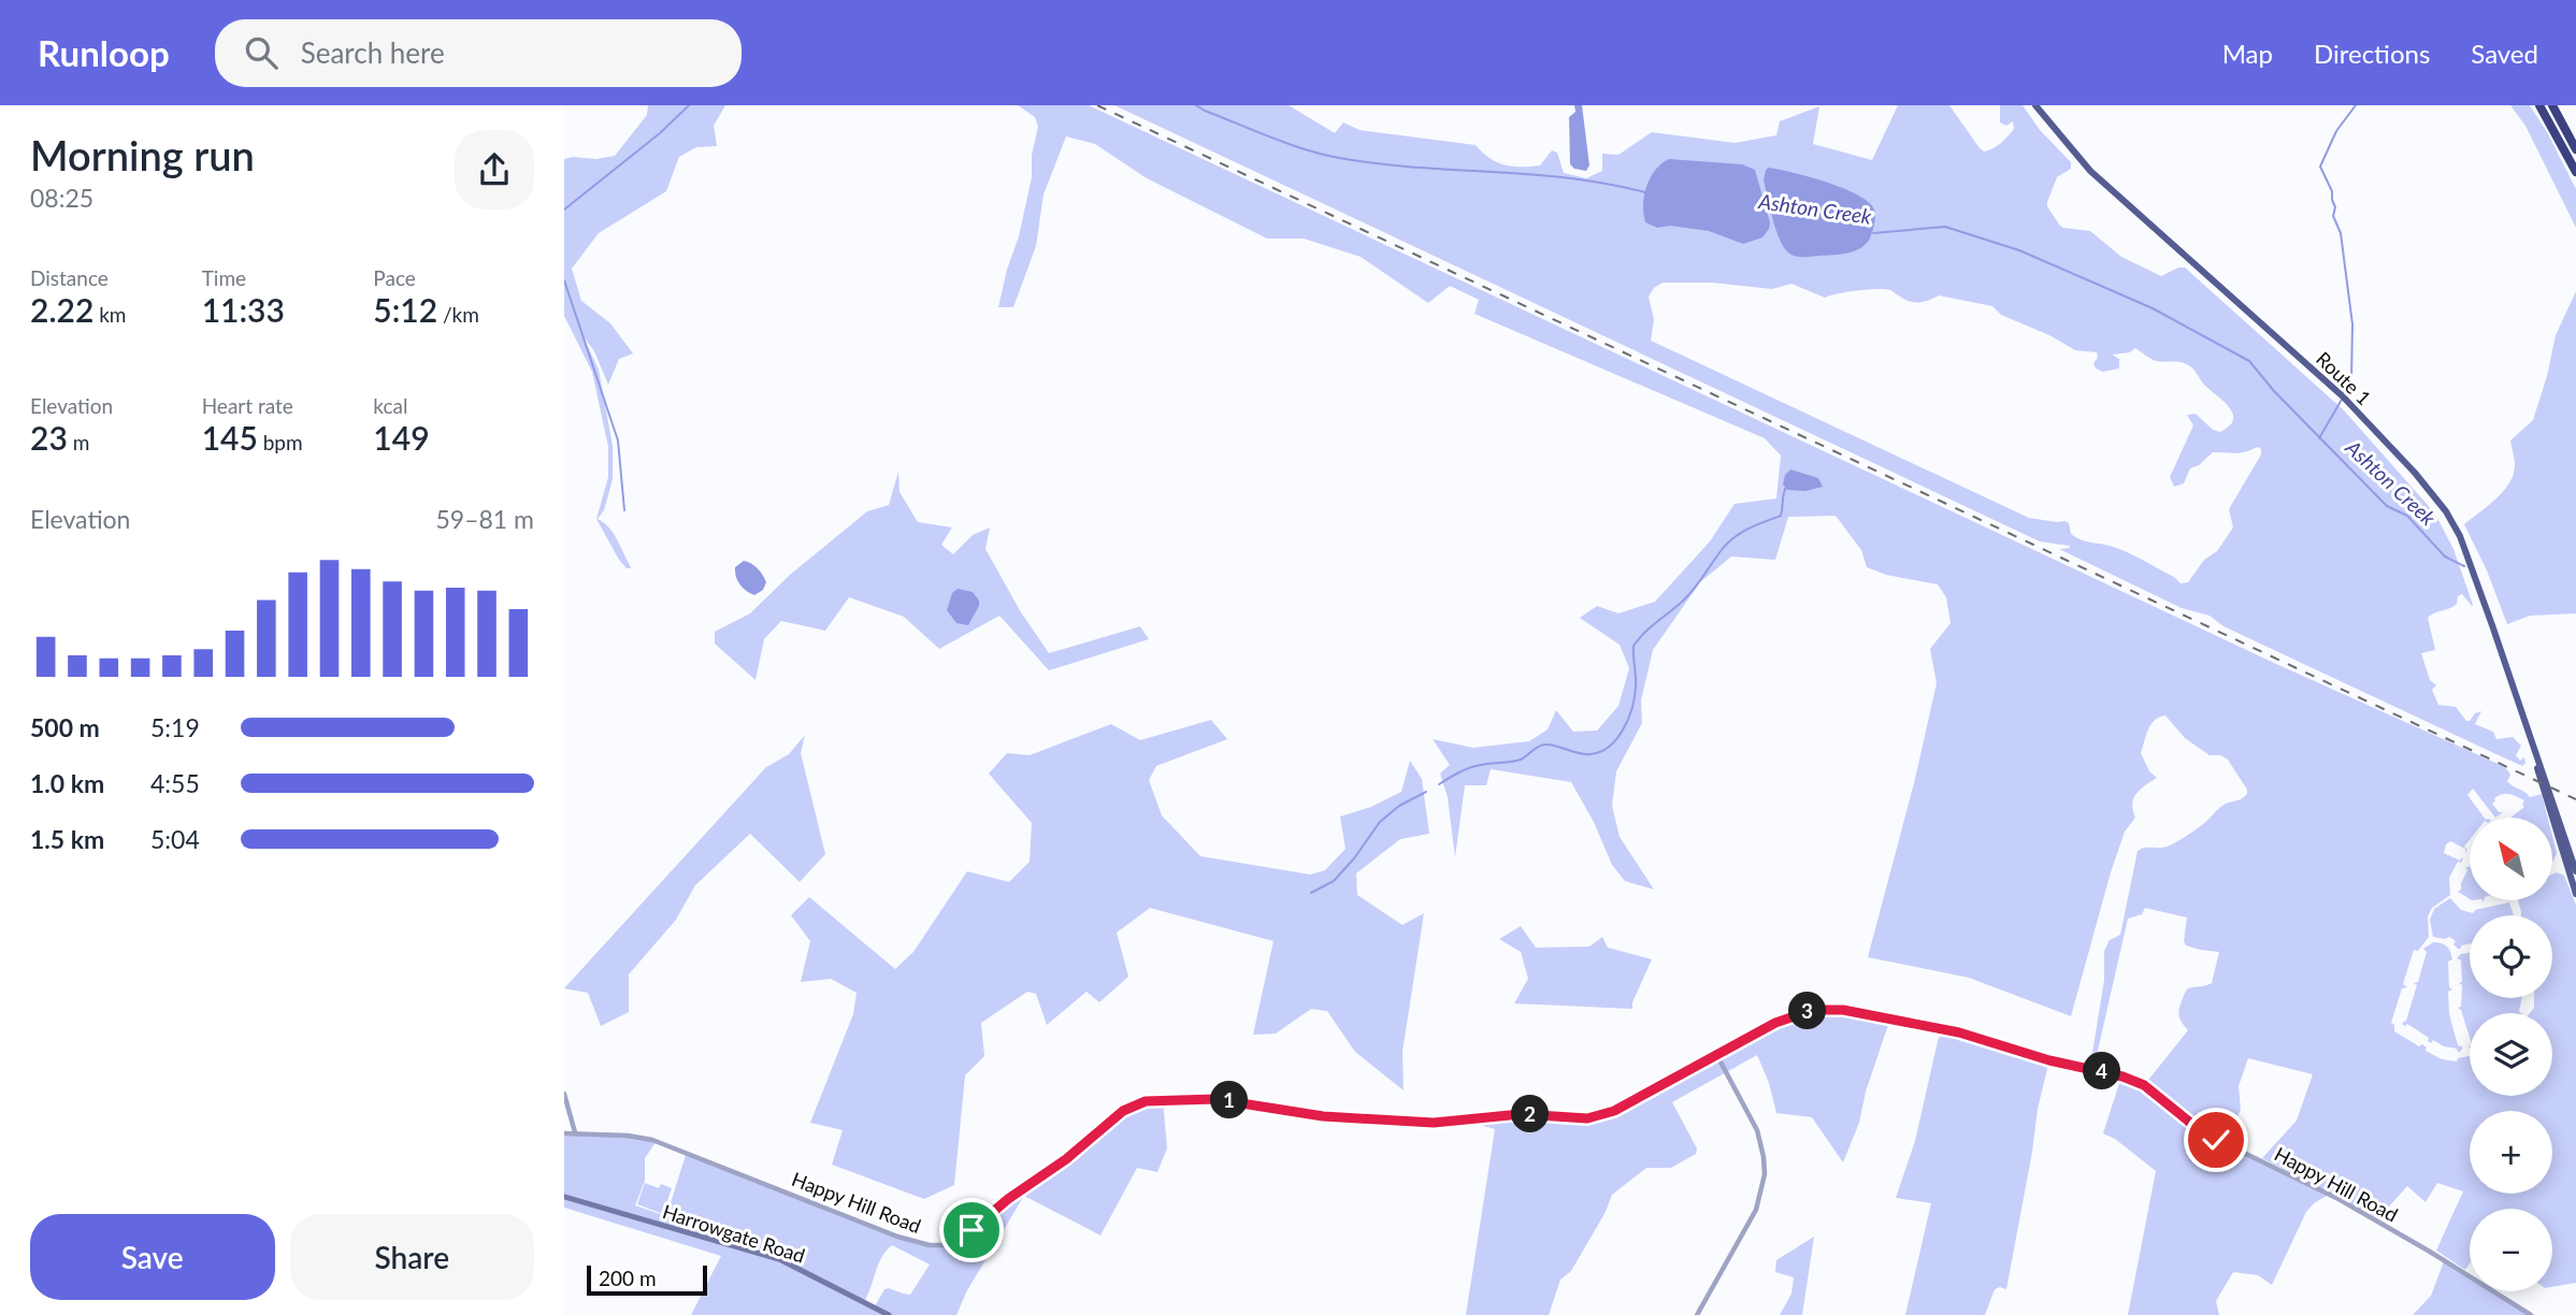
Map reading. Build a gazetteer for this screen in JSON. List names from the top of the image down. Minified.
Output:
{"streets":{"main road":["Route 1","Harrowgate Road"],"street":["Happy Hill Road"]},"water":["Ashton Creek"],"scale_bar":"200 m","north":"top left","page":{"header":"Runloop","search":"Search here","nav":["Map","Directions","Saved"],"heading":["Morning run","08:25"],"stats":[["Distance","2.22 km"],["Time","11:33"],["Pace","5:12 /km"],["Elevation","23 m"],["Heart rate","145 bpm"],["kcal","149"]],"chart":["Elevation","59–81 m"],"list":[{"name":"500 m","note":"5:19"},{"name":"1.0 km","note":"4:55"},{"name":"1.5 km","note":"5:04"}],"map_buttons":["+","−"],"pins":["3","4","1","2"],"buttons":["Save","Share"],"scale":"200 m"}}
